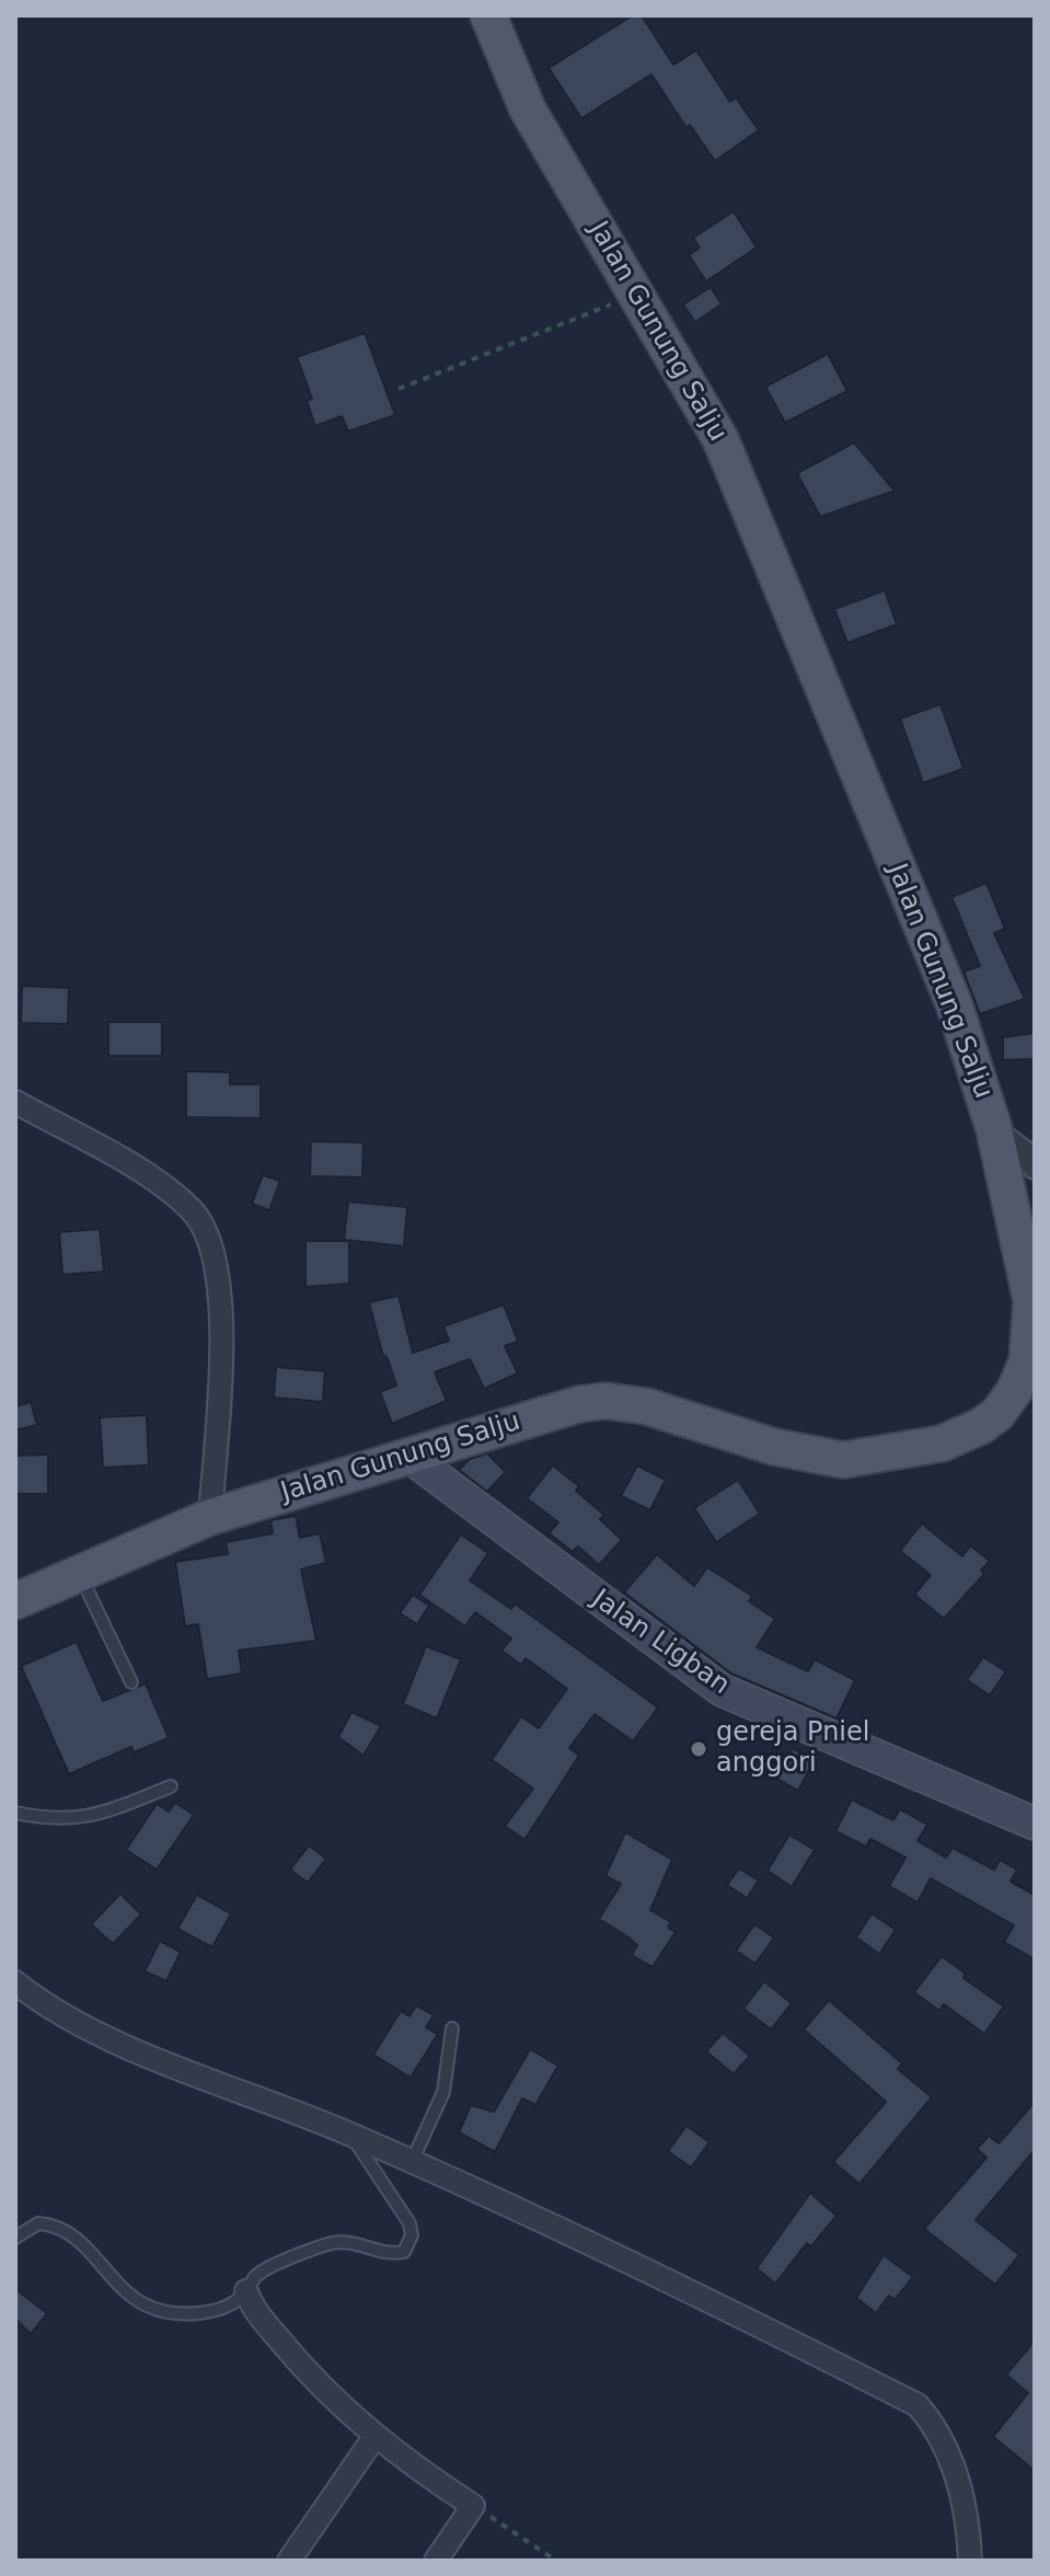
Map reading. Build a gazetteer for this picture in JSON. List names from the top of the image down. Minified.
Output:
{"streets":{"main road":["Jalan Gunung Salju","Jalan Ligban"]},"crossings":[["Jalan Gunung Salju","Jalan Ligban"]],"places":["gereja Pniel anggori"]}
